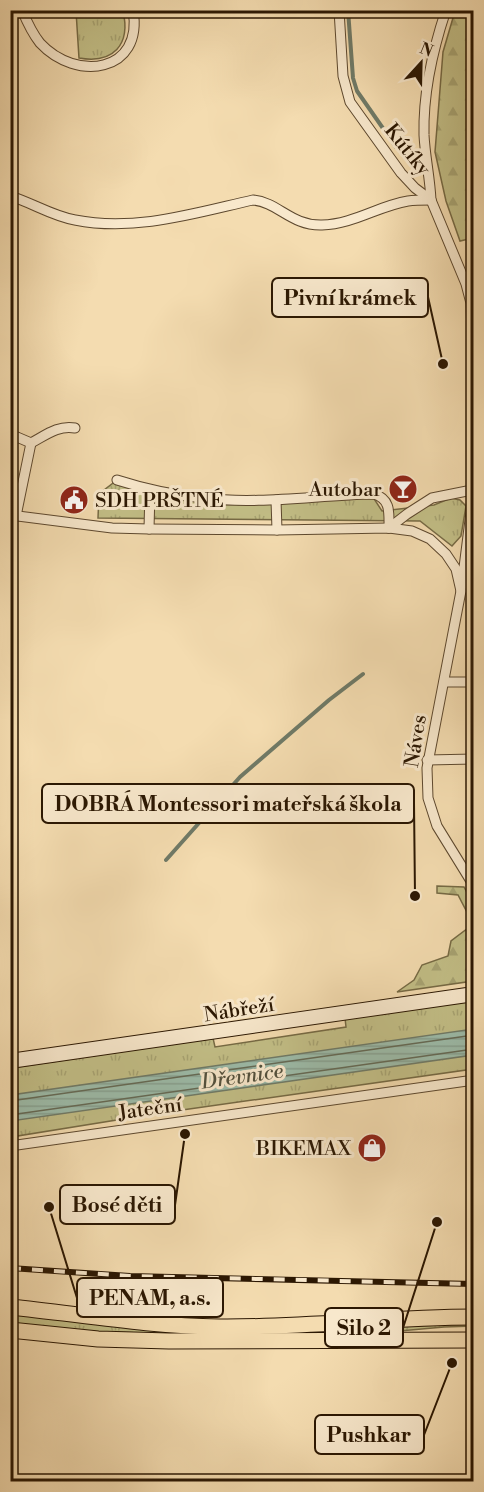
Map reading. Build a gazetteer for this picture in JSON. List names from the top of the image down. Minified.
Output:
{"streets":{"street":["Kútíky","Náves","Nábřeží","Jateční"]},"water":["Dřevnice"],"places":{"other":["Pivní krámek","DOBRÁ Montessori mateřská škola","Bosé děti","PENAM, a.s.","Silo 2","Pushkar"],"bar":["Autobar"],"public building":["SDH PRŠTNÉ"],"shop":["BIKEMAX"]},"north":"top"}
